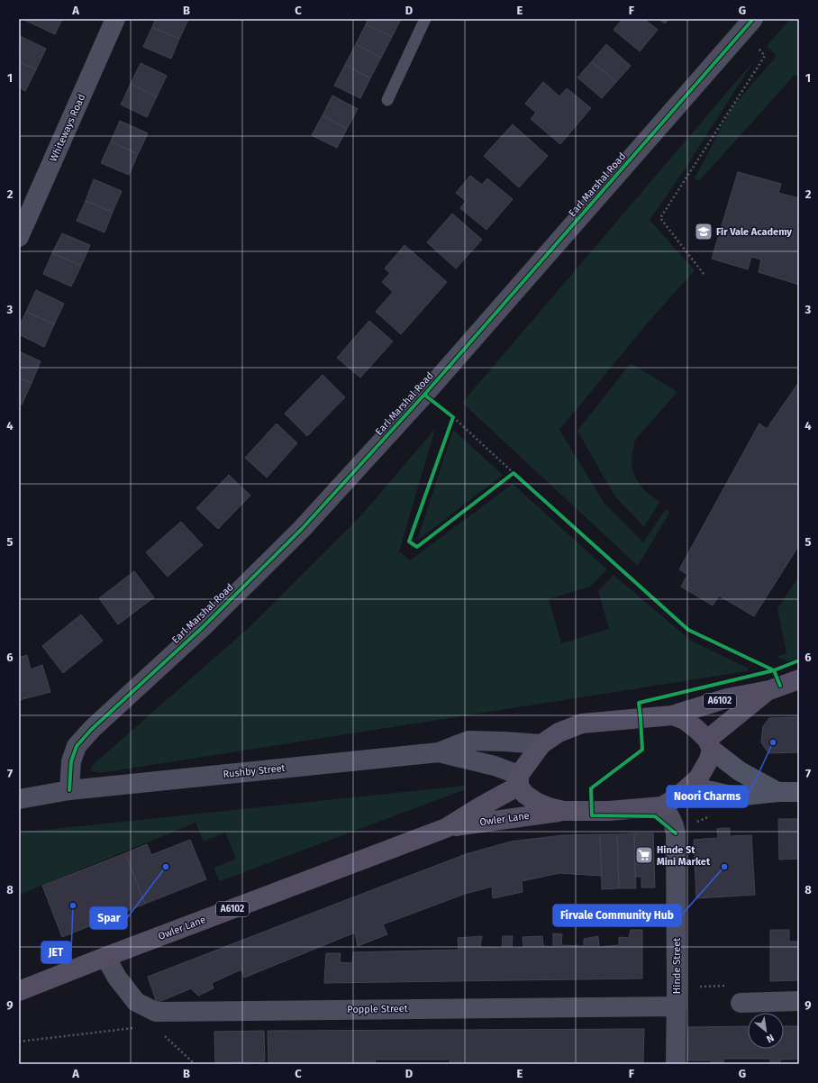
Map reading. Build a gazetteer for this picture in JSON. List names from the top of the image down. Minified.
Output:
{"streets":{"main road":["A6102","Owler Lane"],"street":["Whiteways Road","Earl Marshal Road","Rushby Street","Hinde Street","Popple Street"]},"crossings":[["Earl Marshal Road","Rushby Street"],["Rushby Street","Owler Lane"],["Owler Lane","Popple Street"],["Hinde Street","Popple Street"]],"places":{"school or university":["Fir Vale Academy"],"other":["Noori Charms","Spar","Firvale Community Hub","JET"],"supermarket":["Hinde St Mini Market"]},"north":"bottom right","grid":{"columns":["A","B","C","D","E","F","G"],"rows":["1","2","3","4","5","6","7","8","9"]}}
